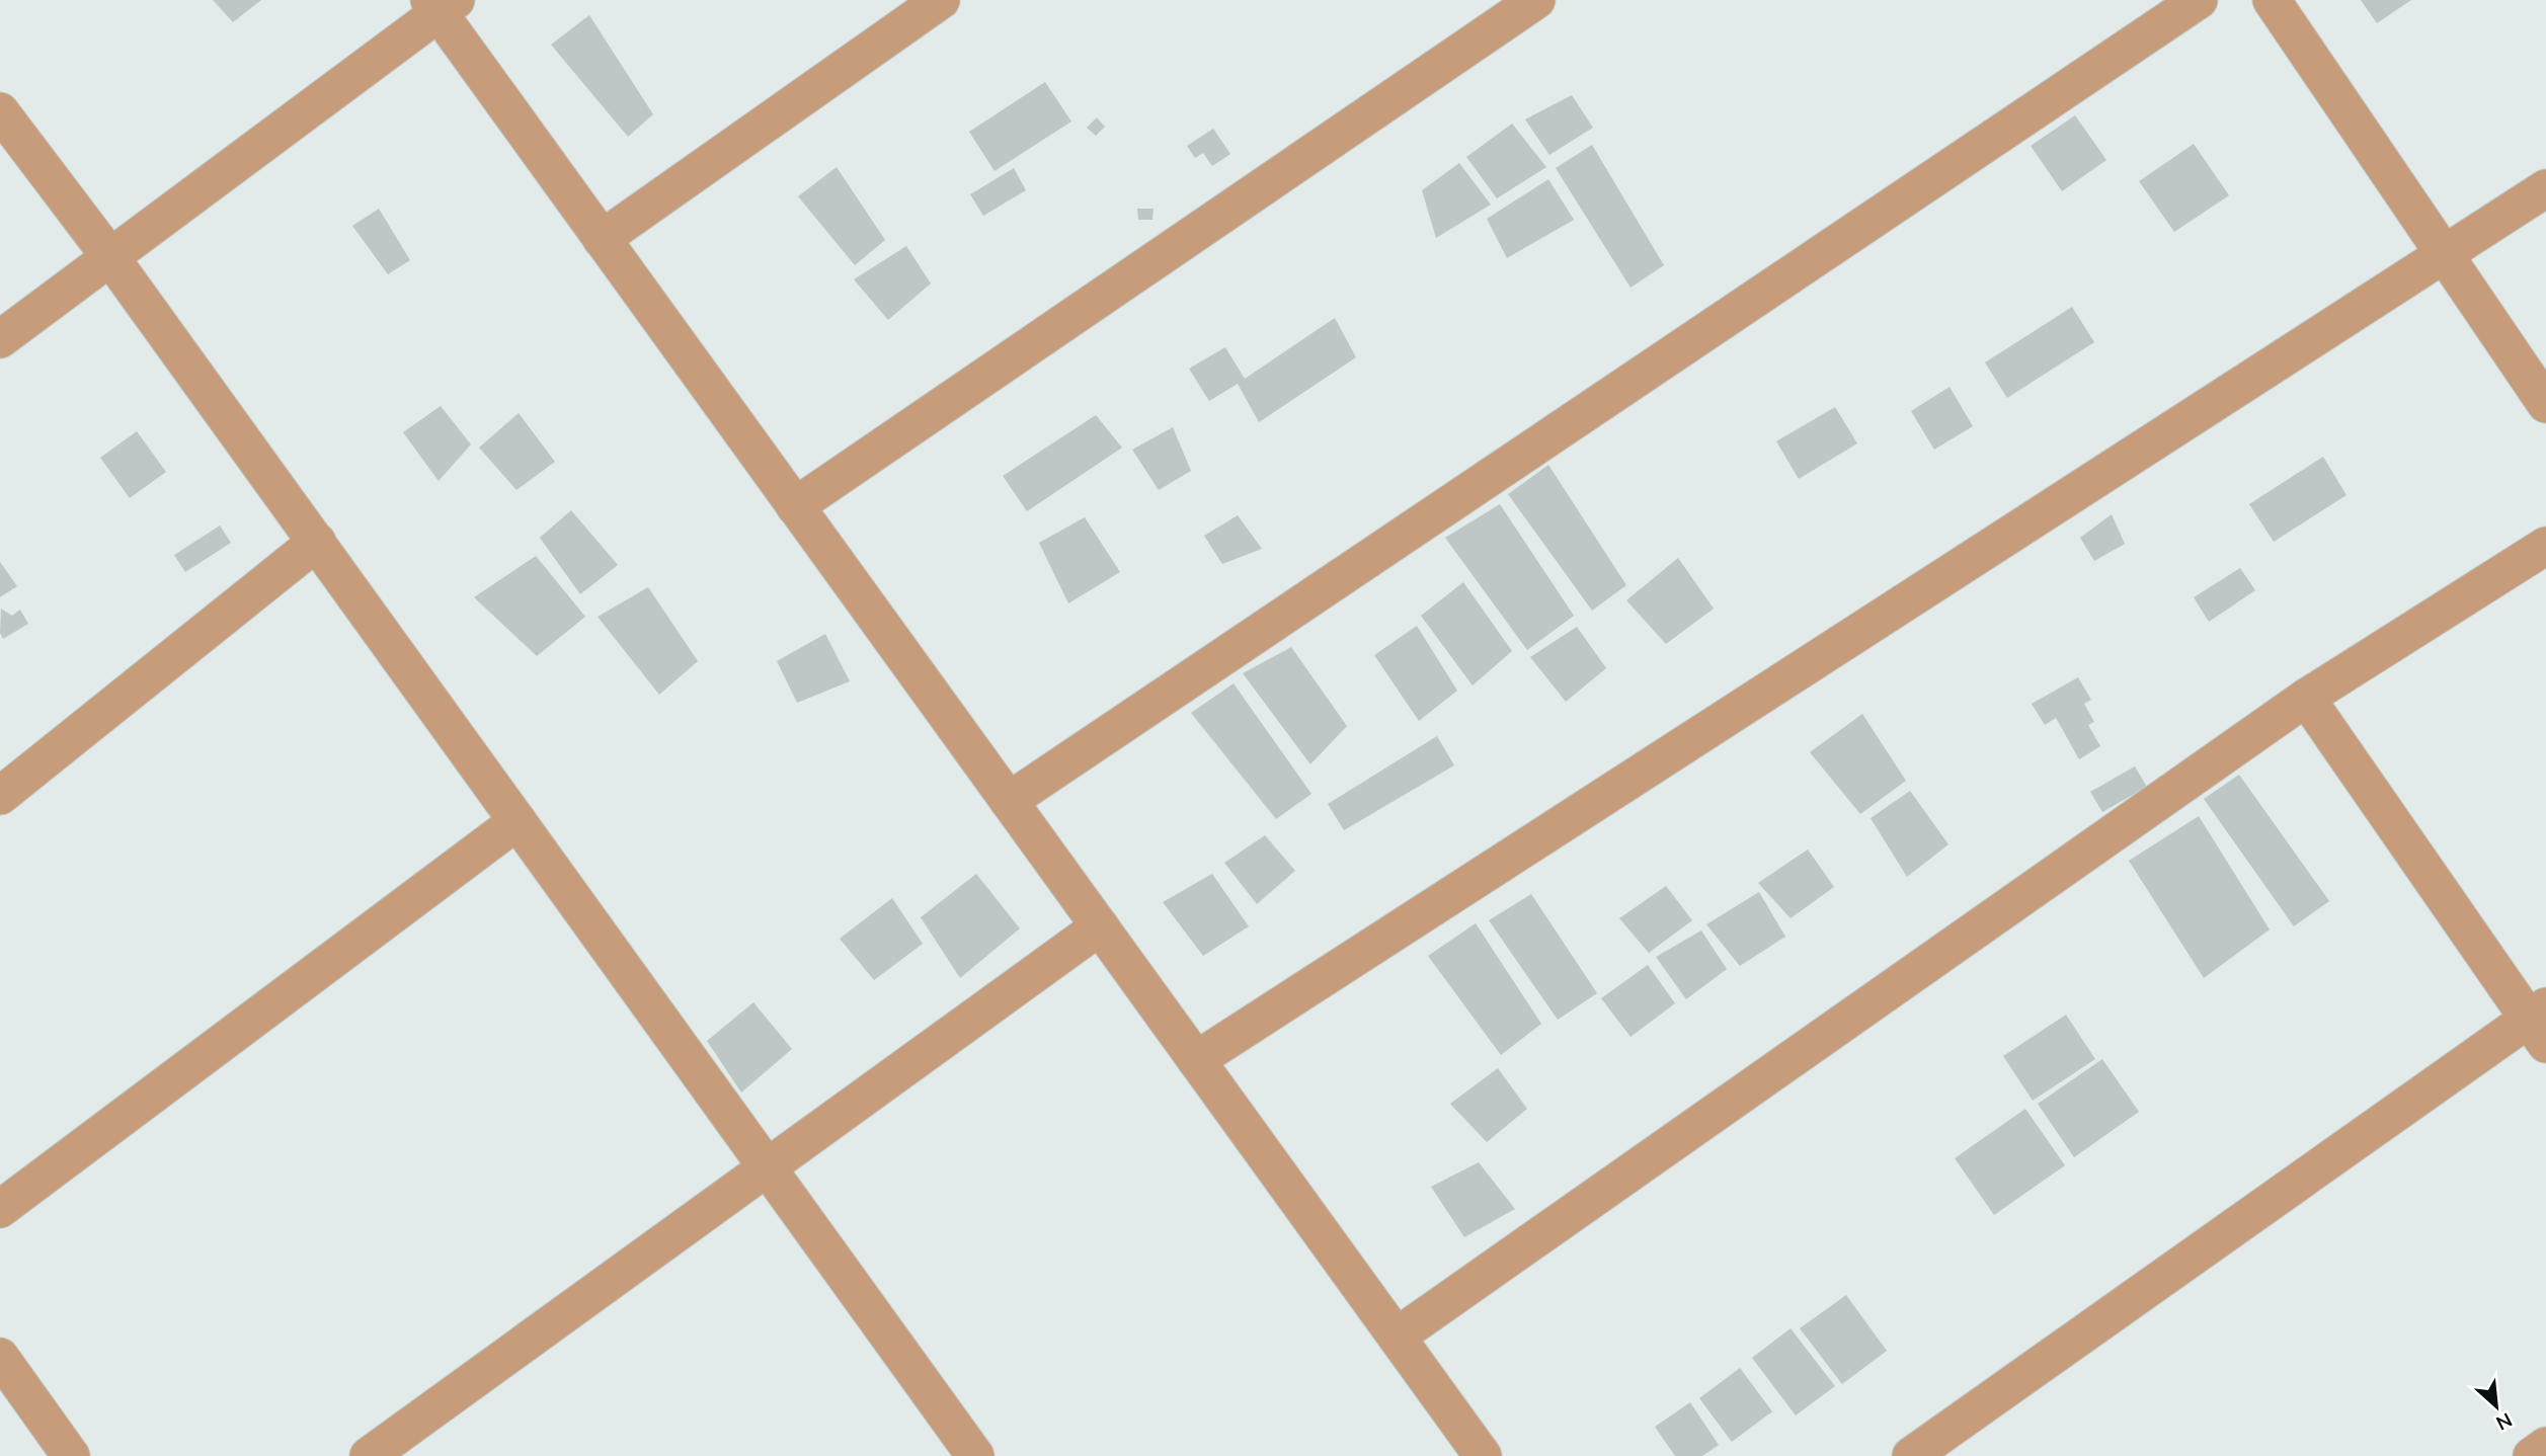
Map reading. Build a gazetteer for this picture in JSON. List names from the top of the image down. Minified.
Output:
{"north":"bottom right"}
